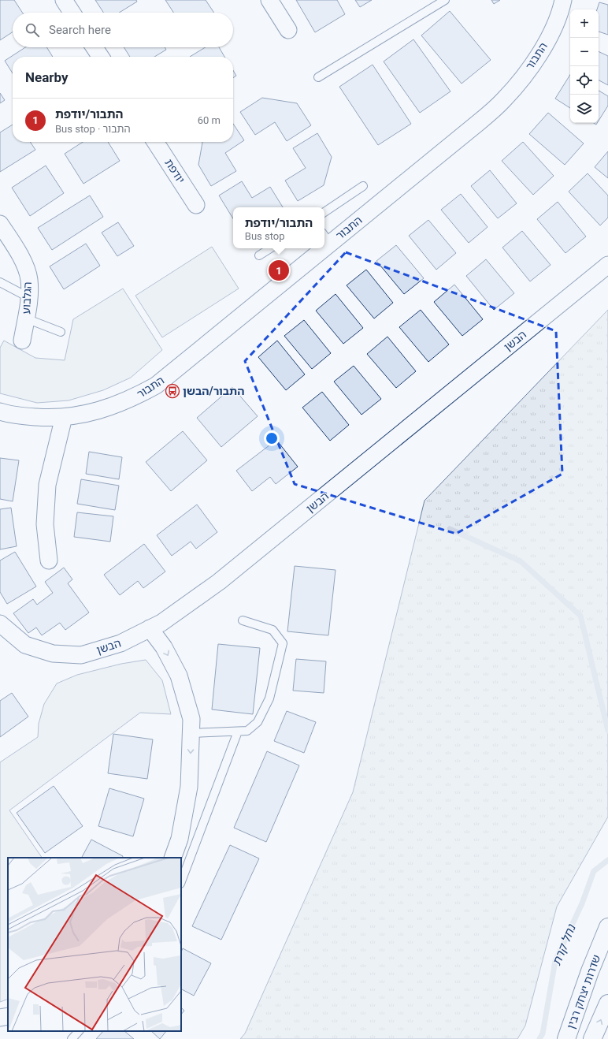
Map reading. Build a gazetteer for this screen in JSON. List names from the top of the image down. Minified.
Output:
{"streets":{"main road":["שדרות יצחק רבין"],"street":["התבור","יודפת","הגלבוע","הבשן"]},"water":["נחל קרת"],"places":{"bus stop":["התבור/הבשן"]},"page":{"map_buttons":["+","−"],"search":"Search here","heading":"Nearby","list":[{"mark":"1","name":"התבור/יודפת","note":"Bus stop · התבור","value":"60 m"}],"popup":["התבור/יודפת","Bus stop"],"pins":"1"}}
